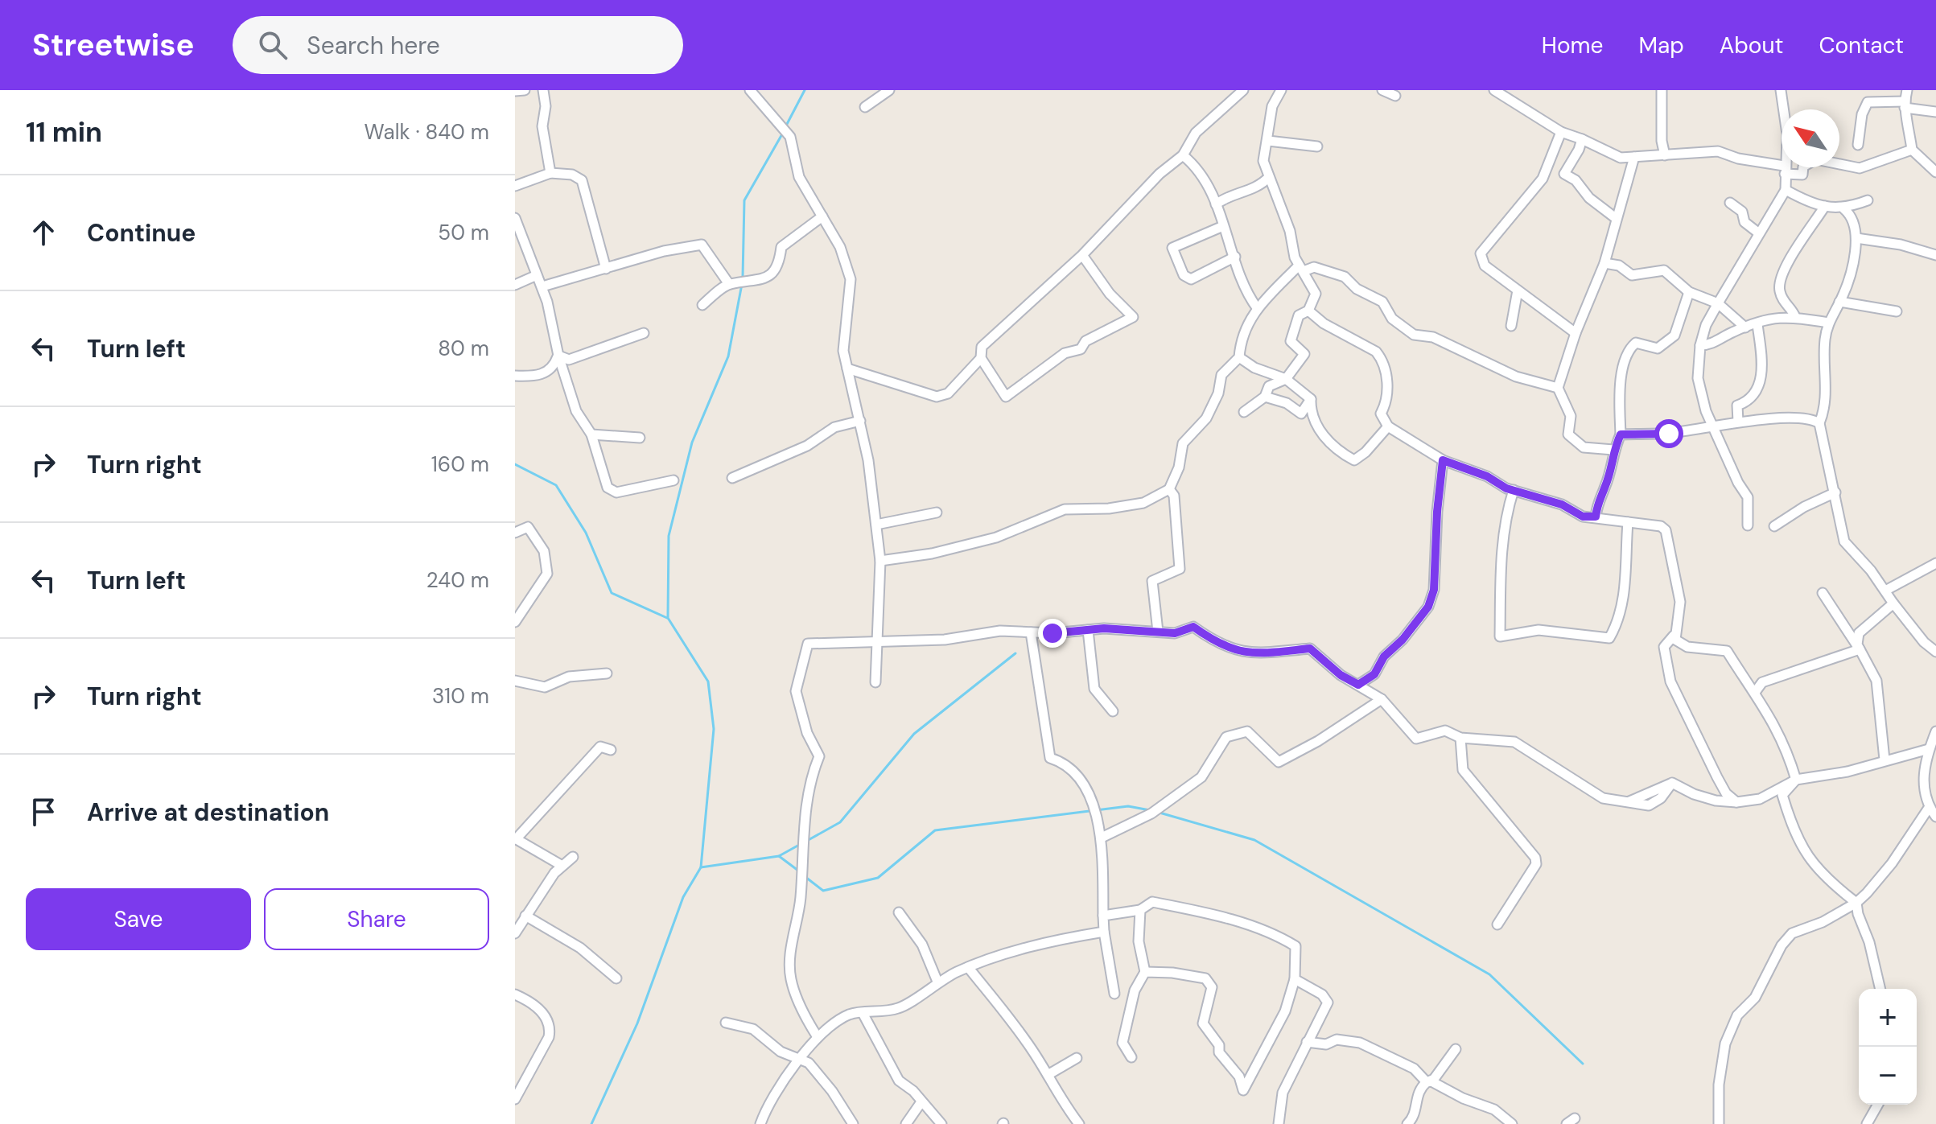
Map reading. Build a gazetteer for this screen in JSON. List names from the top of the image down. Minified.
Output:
{"north":"top left","page":{"header":"Streetwise","search":"Search here","nav":["Home","Map","About","Contact"],"heading":["11 min","Walk · 840 m"],"list":[["Continue","50 m"],["Turn left","80 m"],["Turn right","160 m"],["Turn left","240 m"],["Turn right","310 m"],"Arrive at destination"],"buttons":["Save","Share"],"map_buttons":["+","−"]}}
